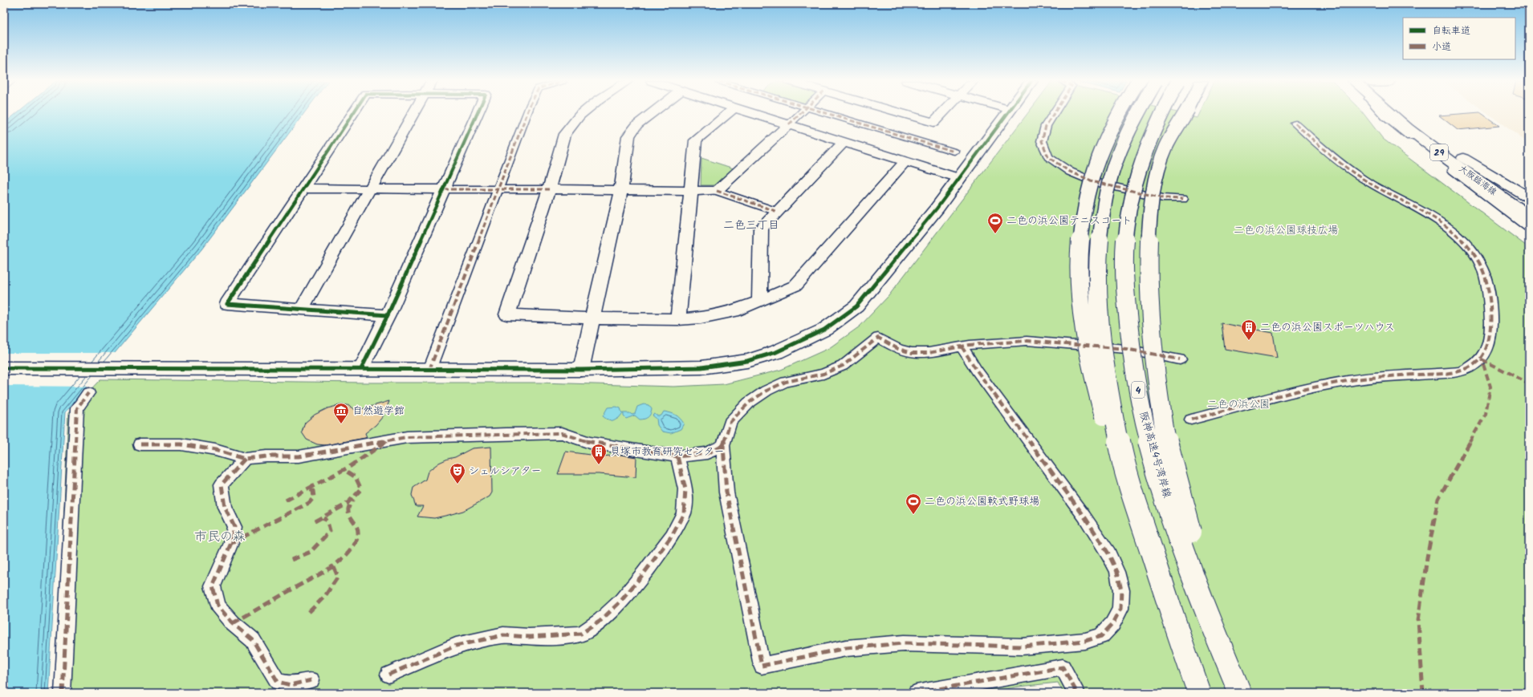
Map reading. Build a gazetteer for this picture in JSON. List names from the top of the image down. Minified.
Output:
{"streets":{"main road":["29","大阪臨海線","4","阪神高速4号湾岸線"]},"districts":["二色三丁目"],"parks":["二色の浜公園球技広場","二色の浜公園","市民の森"],"places":{"sports":["二色の浜公園テニスコート","二色の浜公園軟式野球場"],"building":["二色の浜公園スポーツハウス","貝塚市教育研究センター"],"museum":["自然遊学館"],"theatre":["シェルシアター"]},"legend":["自転車道","小道"]}
